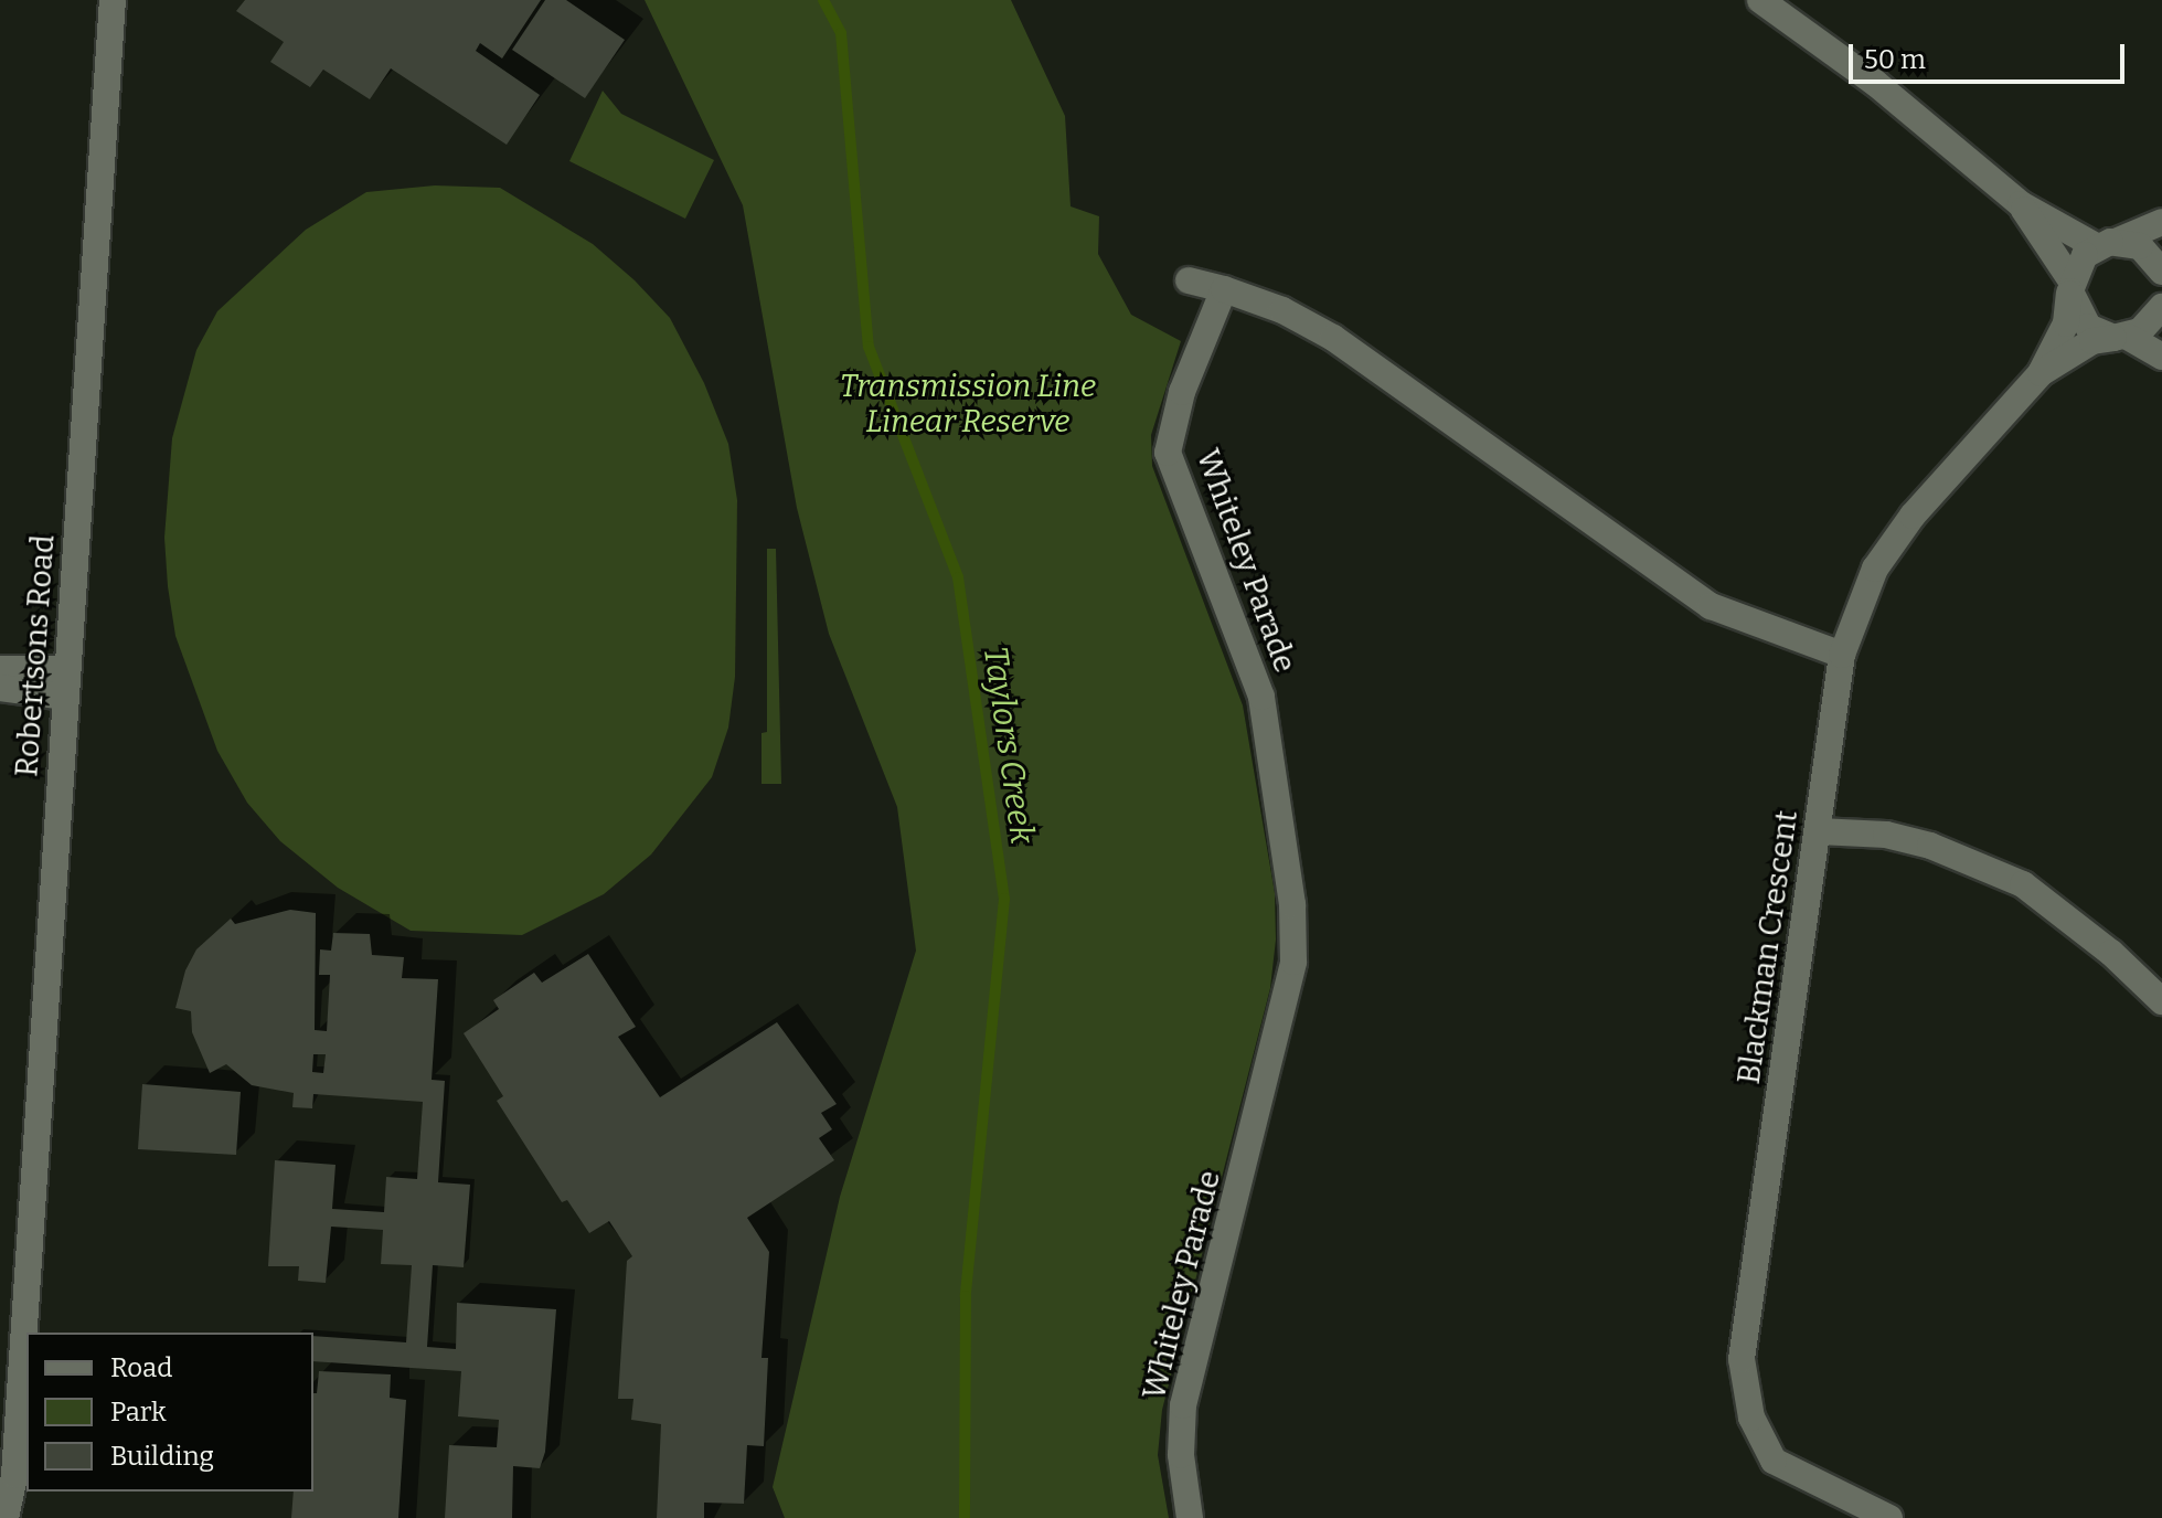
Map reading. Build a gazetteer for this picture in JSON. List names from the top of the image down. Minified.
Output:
{"streets":{"street":["Whiteley Parade","Robertsons Road","Blackman Crescent"]},"water":["Taylors Creek"],"parks":["Transmission Line Linear Reserve"],"legend":["Road","Park","Building"],"scale_bar":"50 m"}
